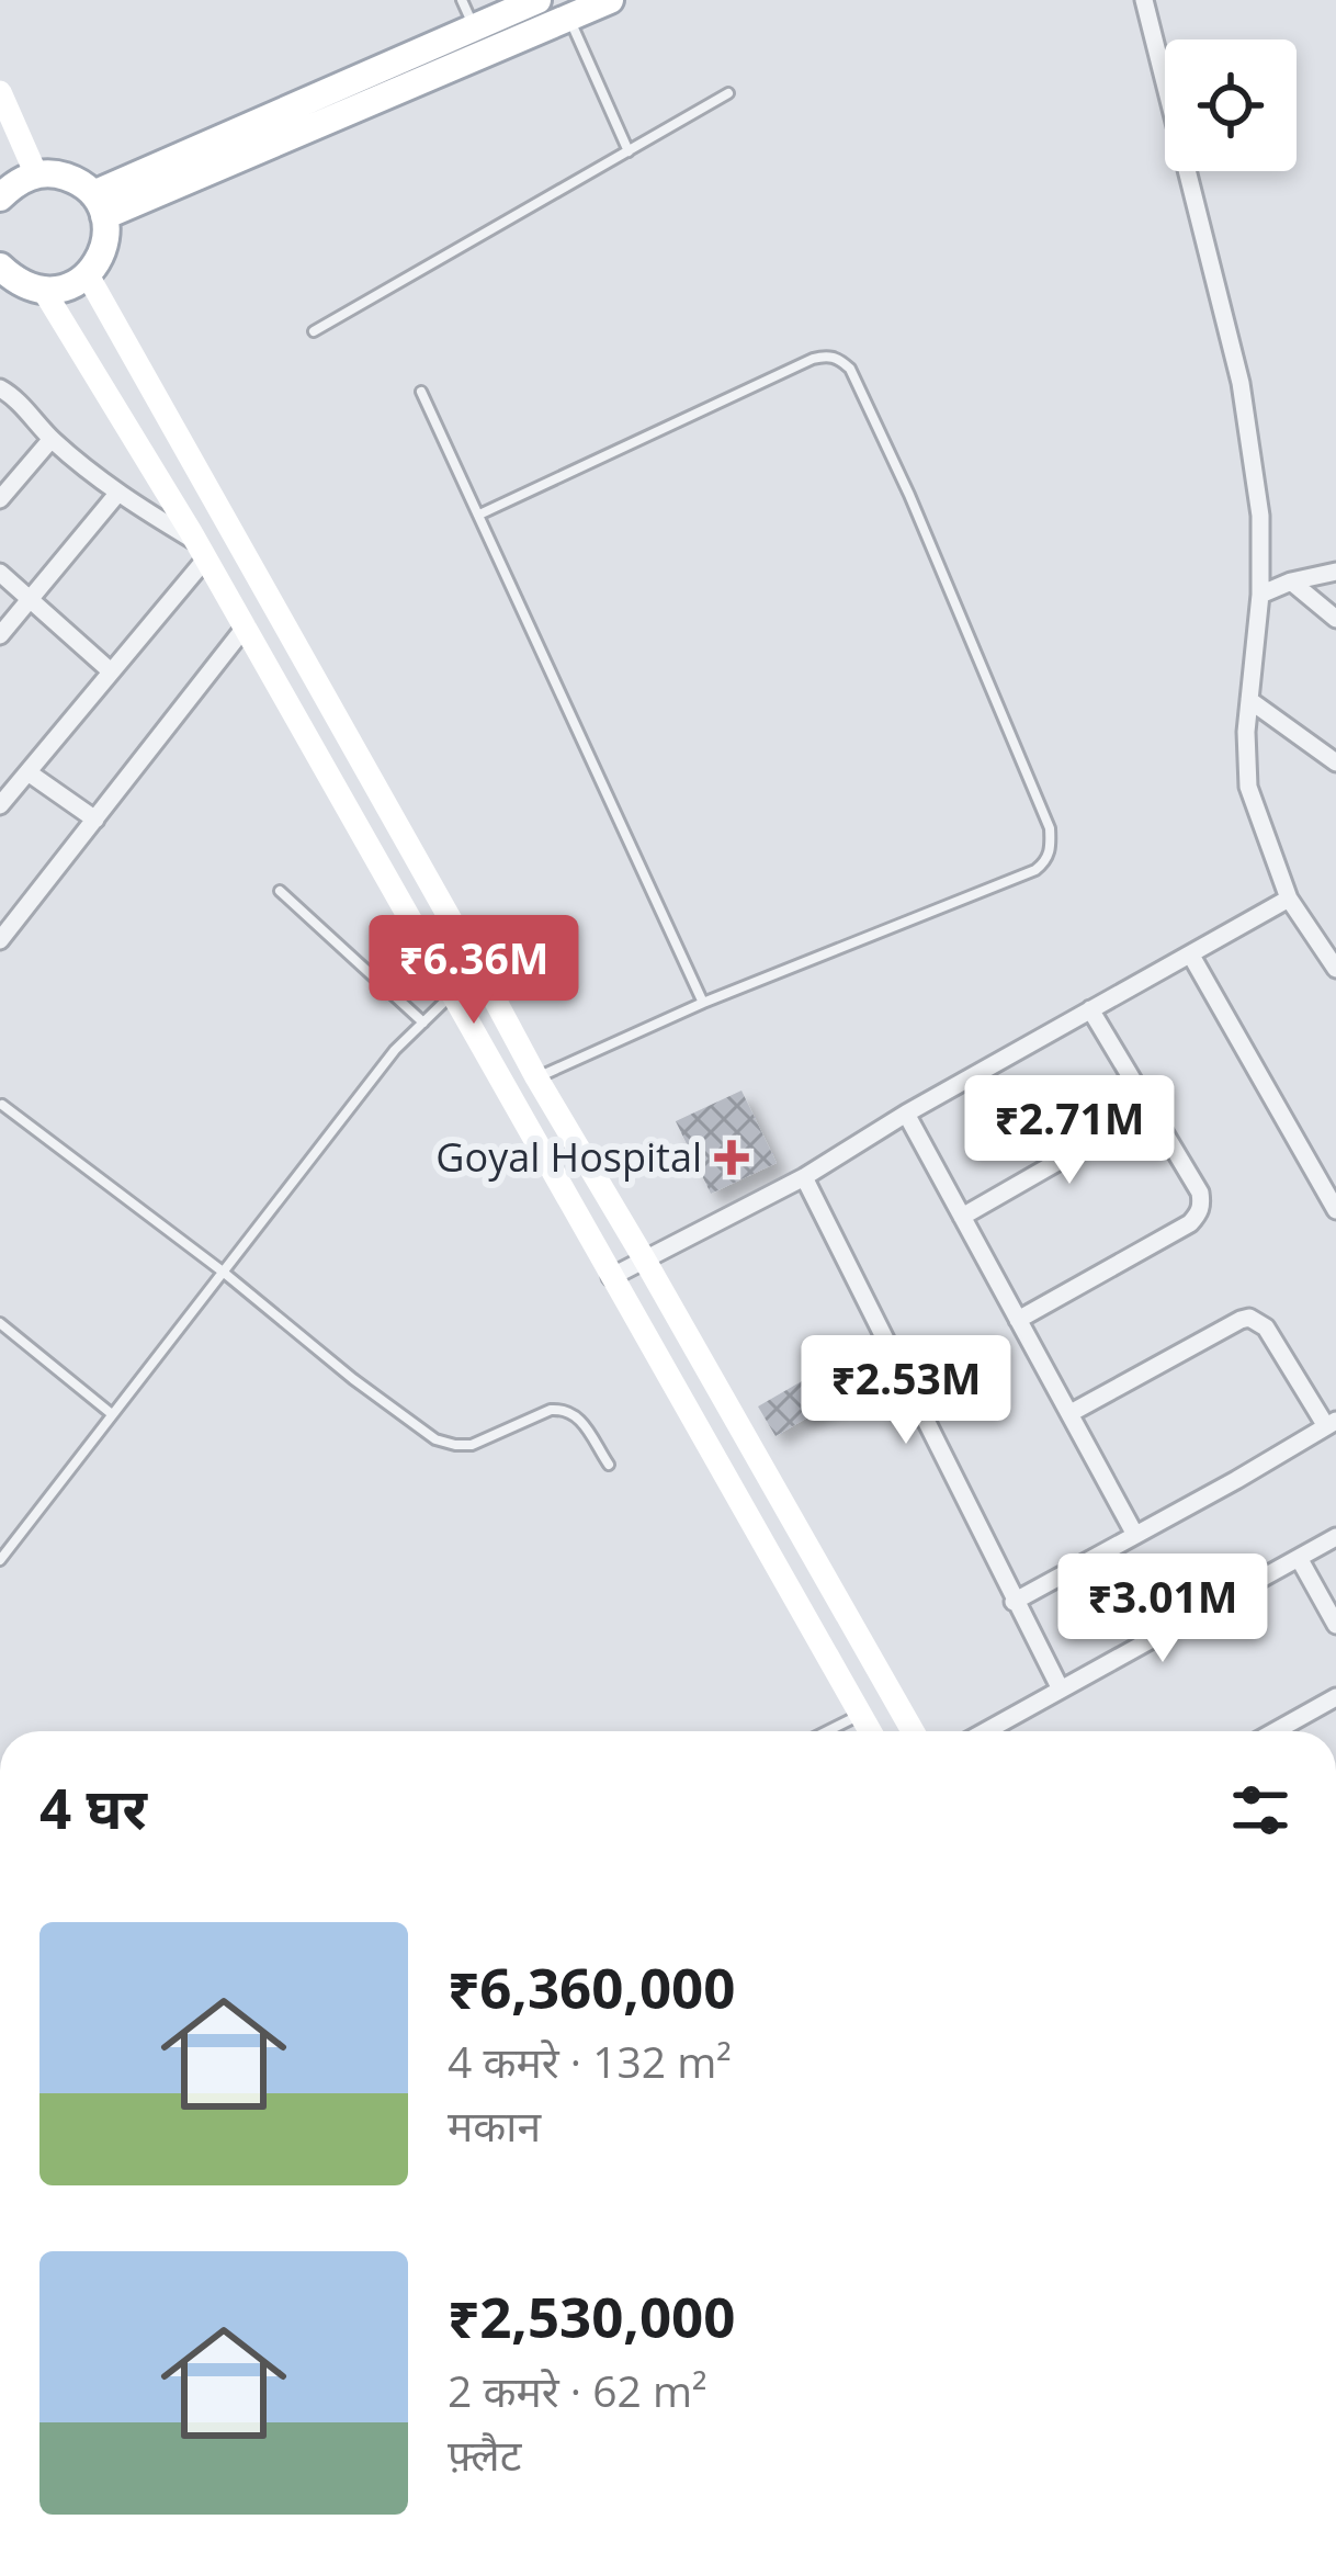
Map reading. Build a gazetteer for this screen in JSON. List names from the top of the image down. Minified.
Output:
{"places":{"health":["Goyal Hospital"]},"page":{"price":["₹6.36M","₹2.71M","₹2.53M","₹3.01M"],"heading":"4 घर","list":[{"name":"₹6,360,000","note":"4 कमरे · 132 m² · मकान"},{"name":"₹2,530,000","note":"2 कमरे · 62 m² · फ़्लैट"}]}}
